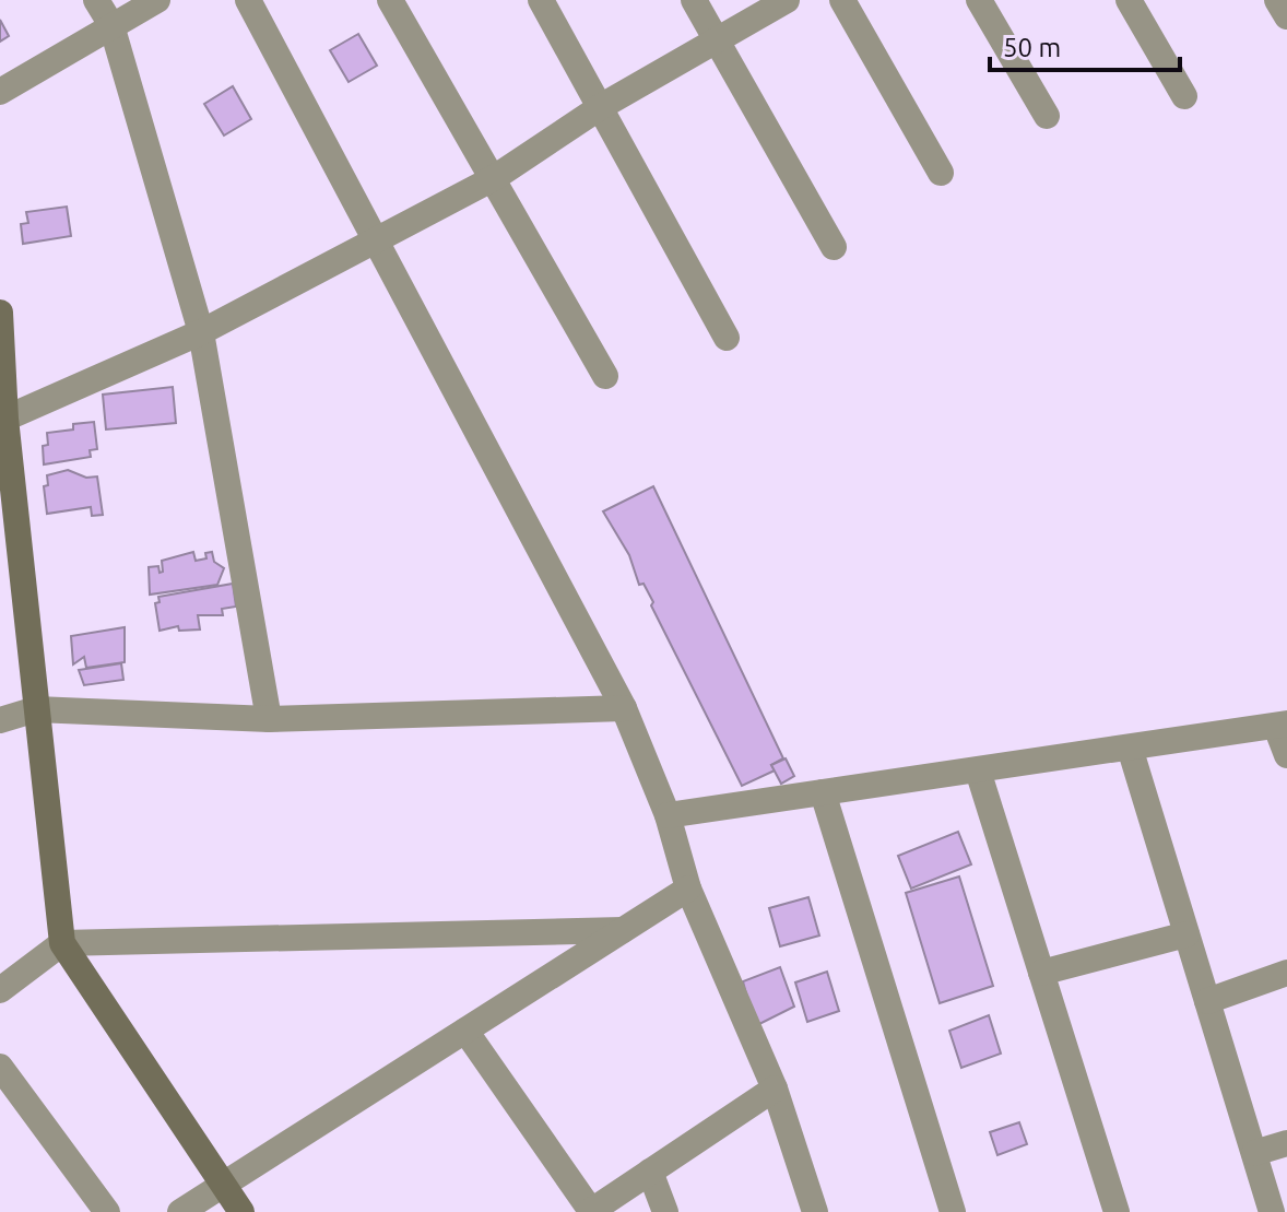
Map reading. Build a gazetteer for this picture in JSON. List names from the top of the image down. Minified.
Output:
{"scale_bar":"50 m"}
